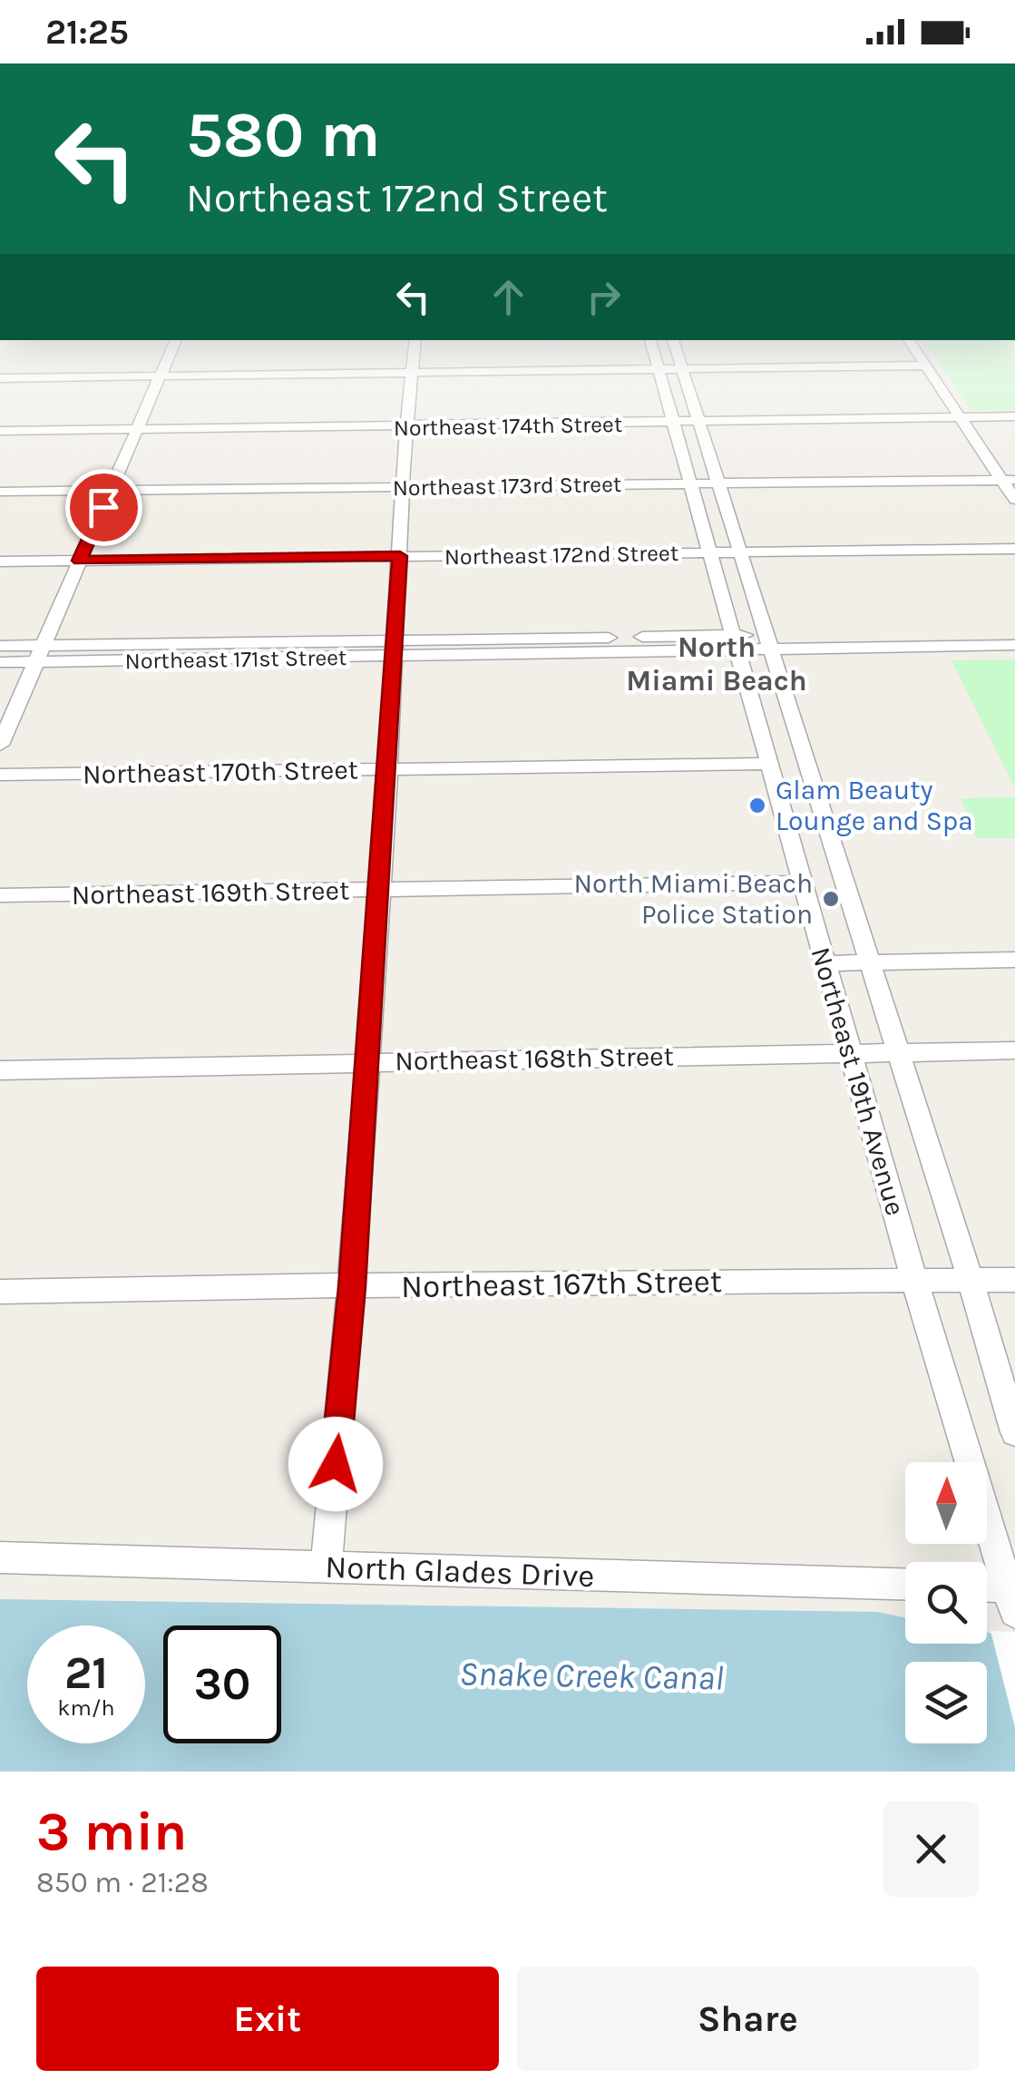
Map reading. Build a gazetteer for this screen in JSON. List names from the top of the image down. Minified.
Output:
{"streets":{"street":["Northeast 174th Street","Northeast 173rd Street","Northeast 172nd Street","Northeast 171st Street","Northeast 170th Street","Northeast 169th Street","Northeast 168th Street","Northeast 19th Avenue","Northeast 167th Street","North Glades Drive"]},"crossings":[["Northeast 174th Street","Northeast 19th Avenue"],["Northeast 173rd Street","Northeast 19th Avenue"],["Northeast 172nd Street","Northeast 19th Avenue"],["Northeast 171st Street","Northeast 19th Avenue"],["Northeast 170th Street","Northeast 19th Avenue"],["Northeast 169th Street","Northeast 19th Avenue"],["Northeast 168th Street","Northeast 19th Avenue"],["Northeast 19th Avenue","Northeast 167th Street"]],"districts":["North Miami Beach"],"water":["Snake Creek Canal"],"places":["Glam Beauty Lounge and Spa","North Miami Beach Police Station"],"north":"top","page":{"status":"21:25","turn":["580 m","Northeast 172nd Street"],"speed":"21 km/h","limit":"30","heading":["3 min","850 m · 21:28"],"buttons":["Exit","Share"]}}
